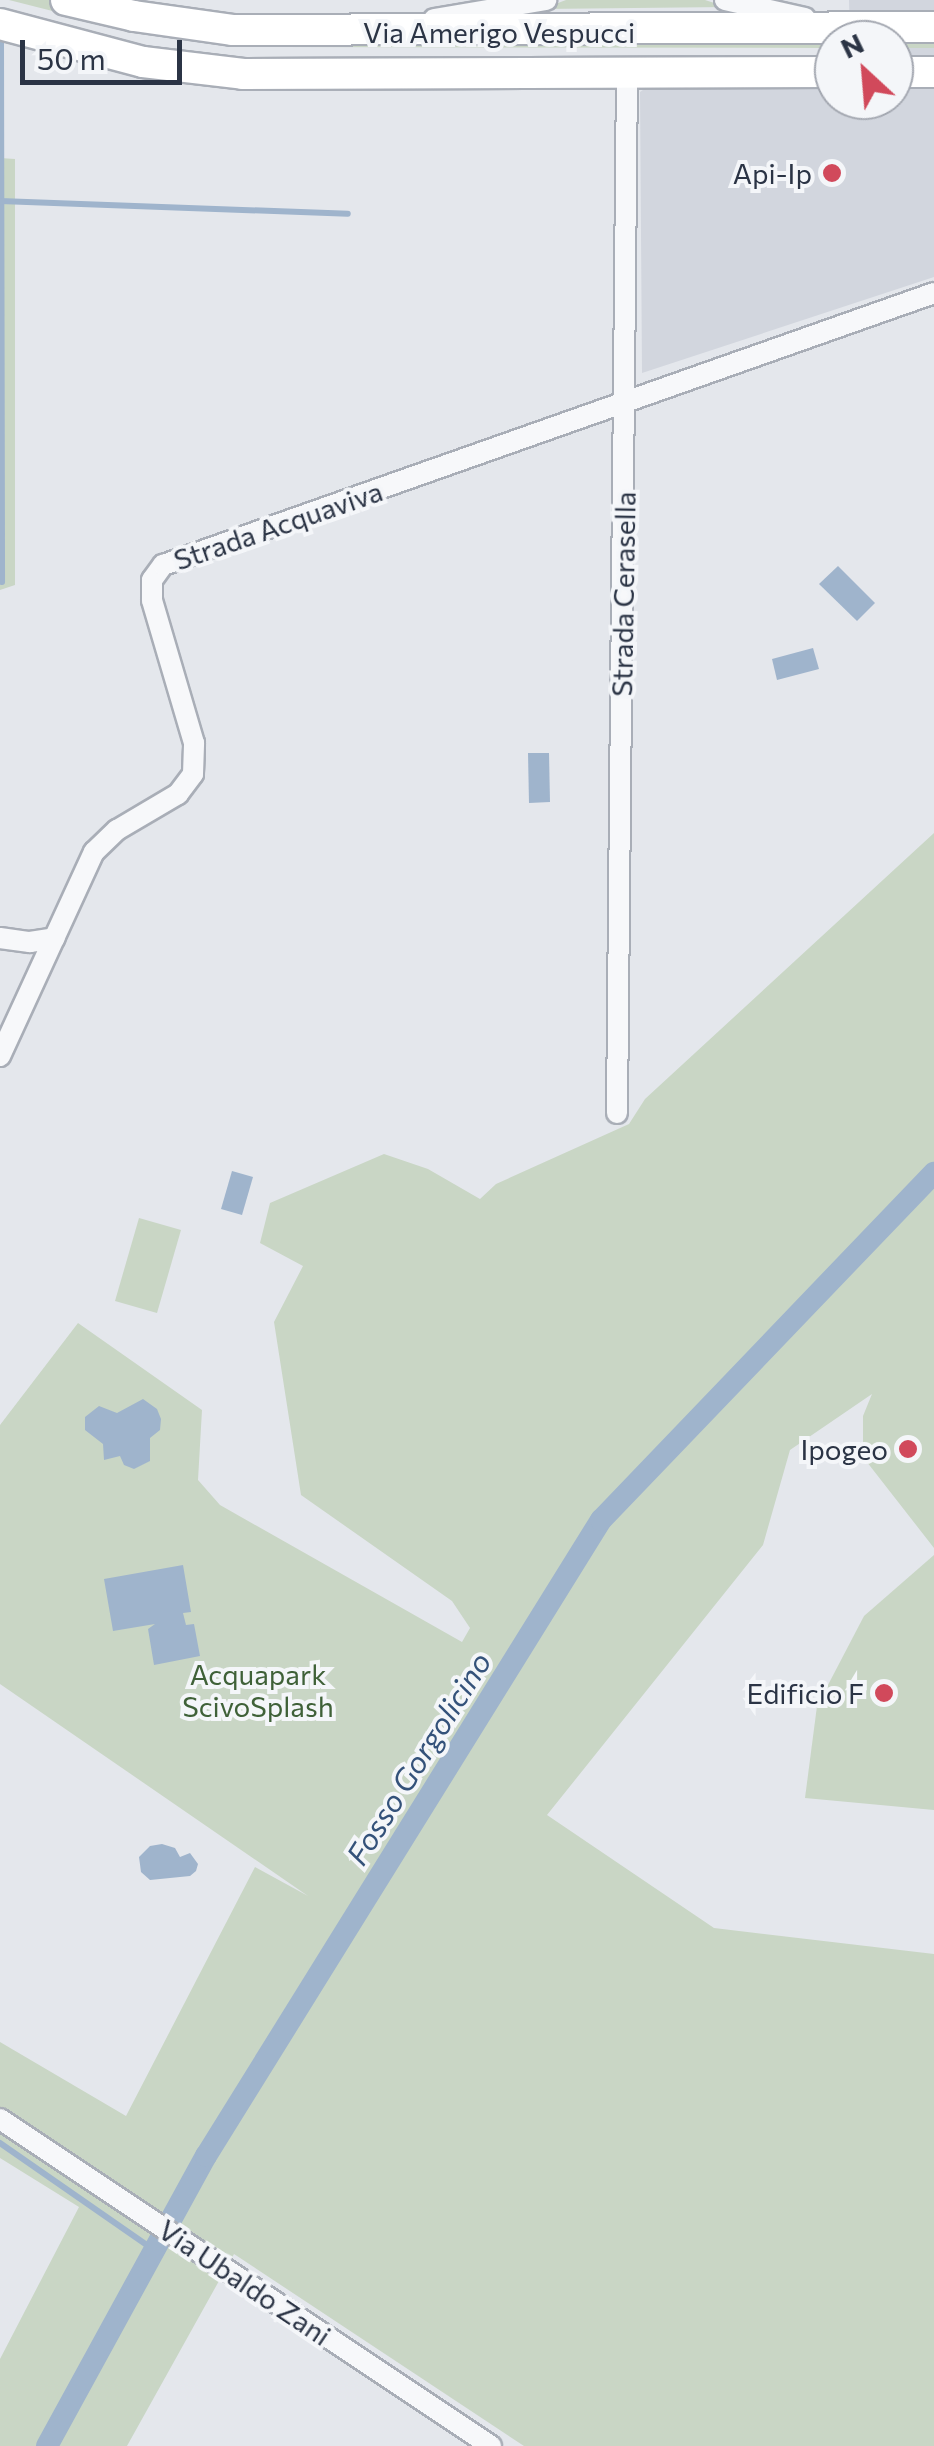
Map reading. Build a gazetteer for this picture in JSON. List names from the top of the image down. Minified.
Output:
{"streets":{"street":["Via Amerigo Vespucci","Strada Acquaviva","Strada Cerasella","Via Ubaldo Zani"]},"crossings":[["Via Amerigo Vespucci","Strada Cerasella"],["Strada Acquaviva","Strada Cerasella"]],"water":["Fosso Gorgolicino"],"parks":["Acquapark ScivoSplash"],"places":["Api-Ip","Ipogeo","Edificio F"],"scale_bar":"50 m","north":"top left"}
